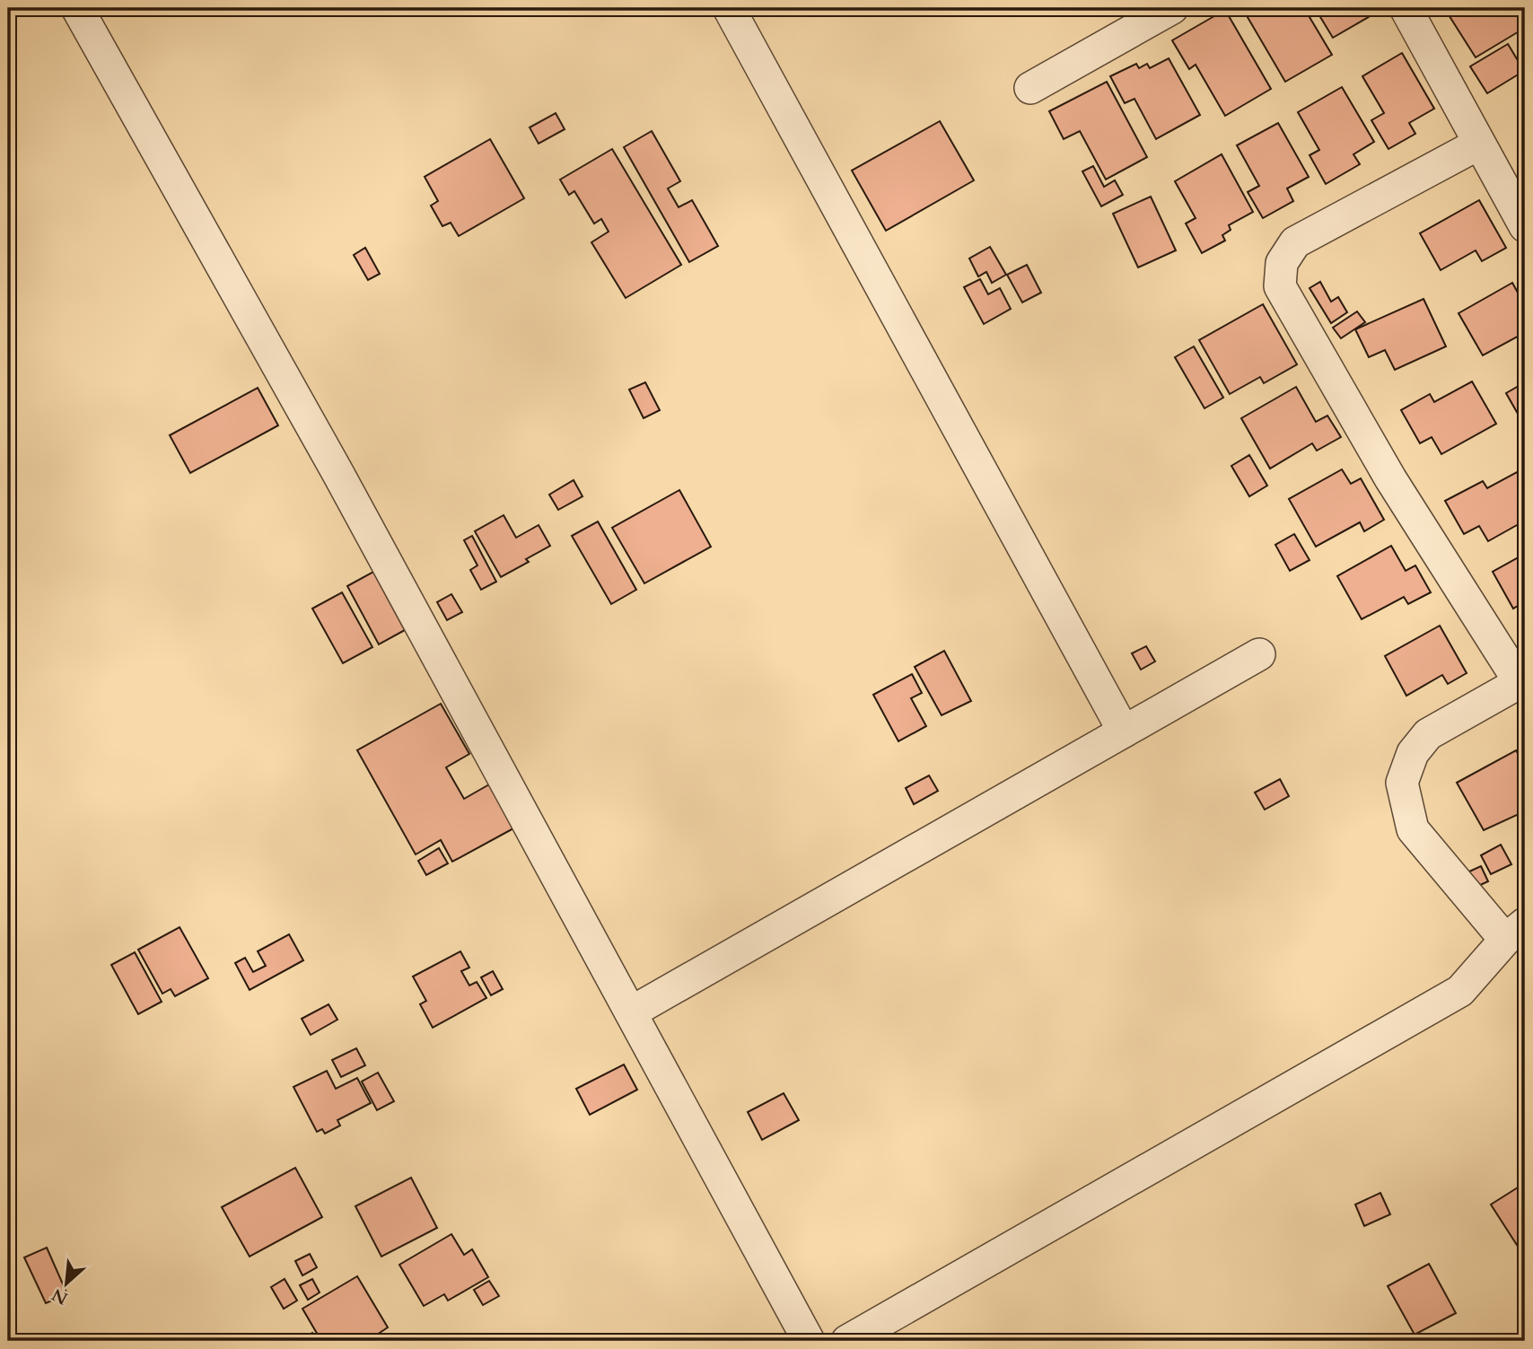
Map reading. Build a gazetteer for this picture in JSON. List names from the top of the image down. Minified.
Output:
{"north":"bottom left"}
